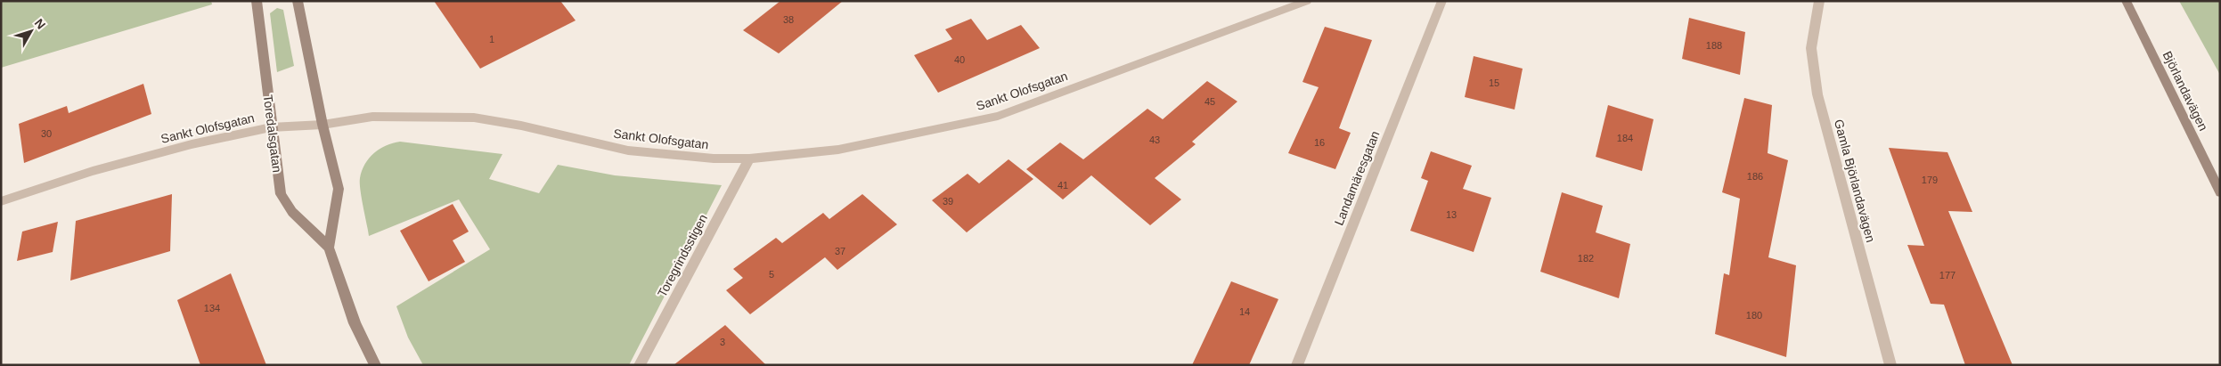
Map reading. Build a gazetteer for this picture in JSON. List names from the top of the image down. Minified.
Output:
{"streets":{"street":["Sankt Olofsgatan","Björlandavägen","Toredalsgatan","Landamäresgatan","Gamla Björlandavägen","Toregrindsstigen"]},"crossings":[["Sankt Olofsgatan","Toredalsgatan"],["Sankt Olofsgatan","Toregrindsstigen"]],"house_numbers":["38","1","188","40","15","45","30","184","43","16","186","179","41","39","13","37","182","5","177","134","14","180","3"],"north":"top right"}
